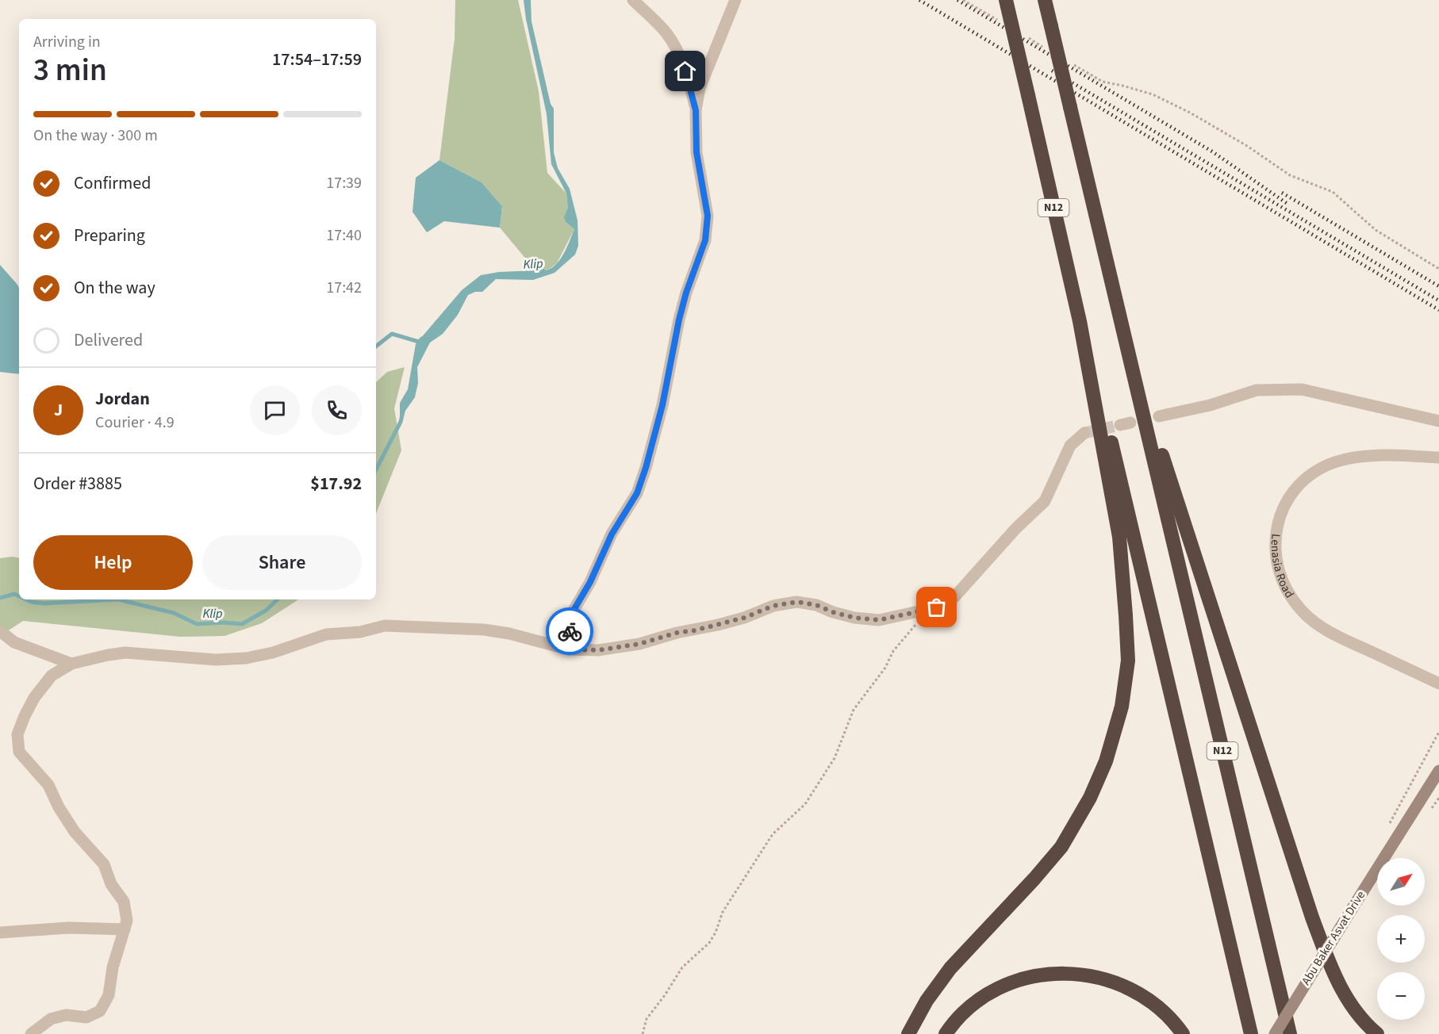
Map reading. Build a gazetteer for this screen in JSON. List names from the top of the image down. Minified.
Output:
{"streets":{"highway":["N12"],"main road":["Abu Baker Asvat Drive"],"street":["Lenasia Road"]},"water":["Klip"],"north":"top right","page":{"heading":["3 min","Arriving in","17:54–17:59"],"panel":["Jordan","Courier · 4.9","Order #3885","$17.92"],"bar":"On the way · 300 m","list":[["Confirmed","17:39"],["Preparing","17:40"],["On the way","17:42"],"Delivered"],"round":"J","buttons":["Help","Share"],"map_buttons":["+","−"]}}
